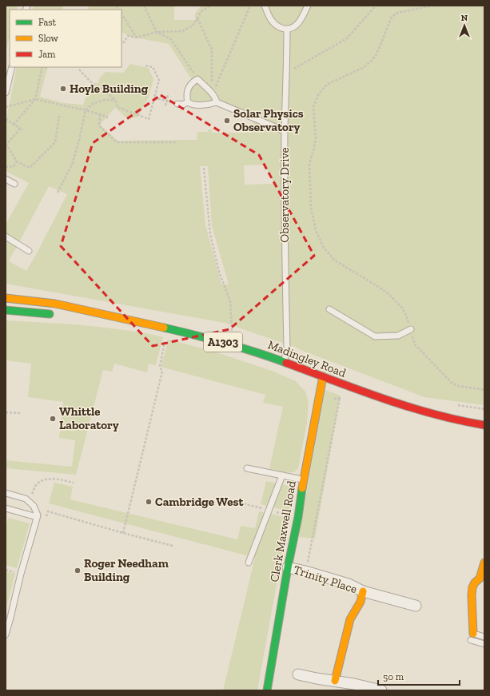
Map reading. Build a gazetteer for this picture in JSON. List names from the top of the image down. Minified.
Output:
{"streets":{"main road":["A1303","Madingley Road","Clerk Maxwell Road","Trinity Place"],"lane":["Observatory Drive"]},"crossings":[["Observatory Drive","Madingley Road"],["Madingley Road","Clerk Maxwell Road"],["Clerk Maxwell Road","Trinity Place"]],"places":["Hoyle Building","Solar Physics Observatory","Whittle Laboratory","Cambridge West","Roger Needham Building"],"legend":["Fast","Slow","Jam"],"scale_bar":"50 m","north":"top"}
